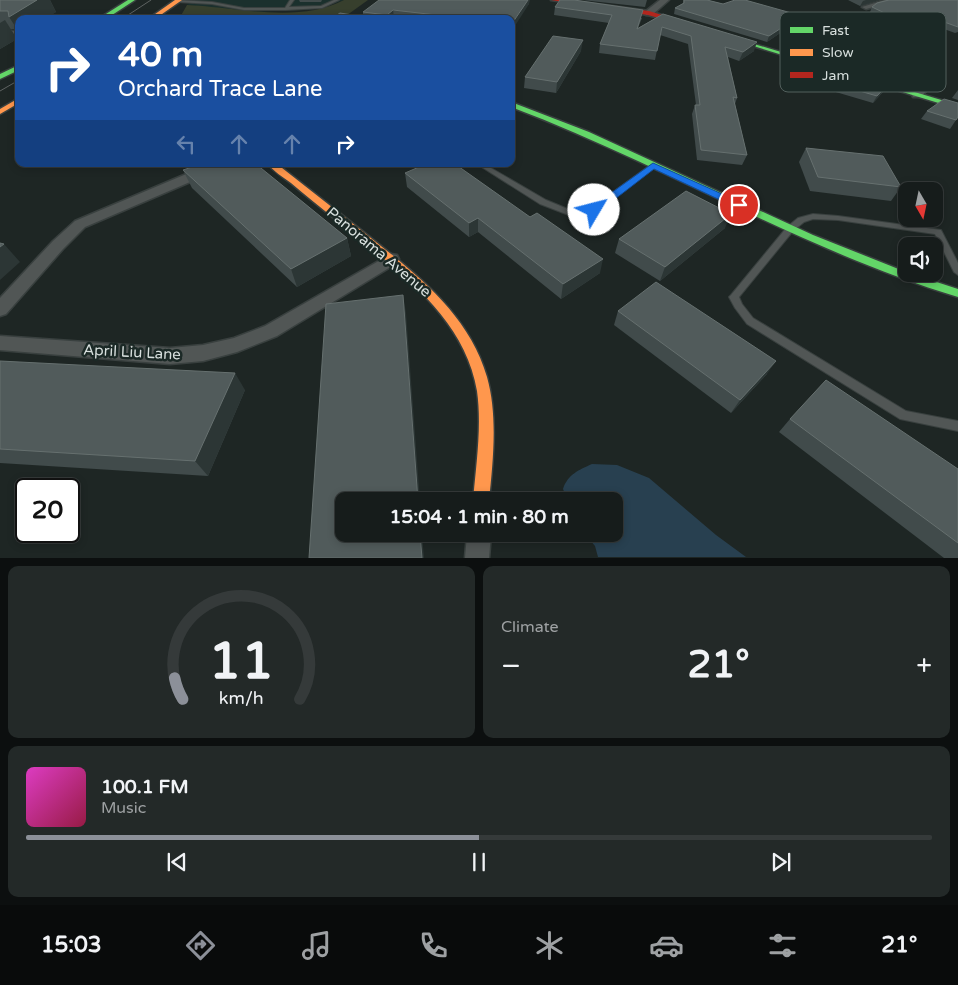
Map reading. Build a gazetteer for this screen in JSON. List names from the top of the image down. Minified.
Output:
{"streets":{"street":["Panorama Avenue","April Liu Lane"]},"crossings":[["Panorama Avenue","April Liu Lane"]],"legend":["Fast","Slow","Jam"],"north":"bottom","page":{"turn":["40 m","Orchard Trace Lane"],"limit":"20","trip":"15:04 · 1 min · 80 m","tile":"Climate","heat":["−","21°","+"],"song":["100.1 FM","Music"],"tabs":["15:03","21°"],"gauge":["11","km/h"]}}
